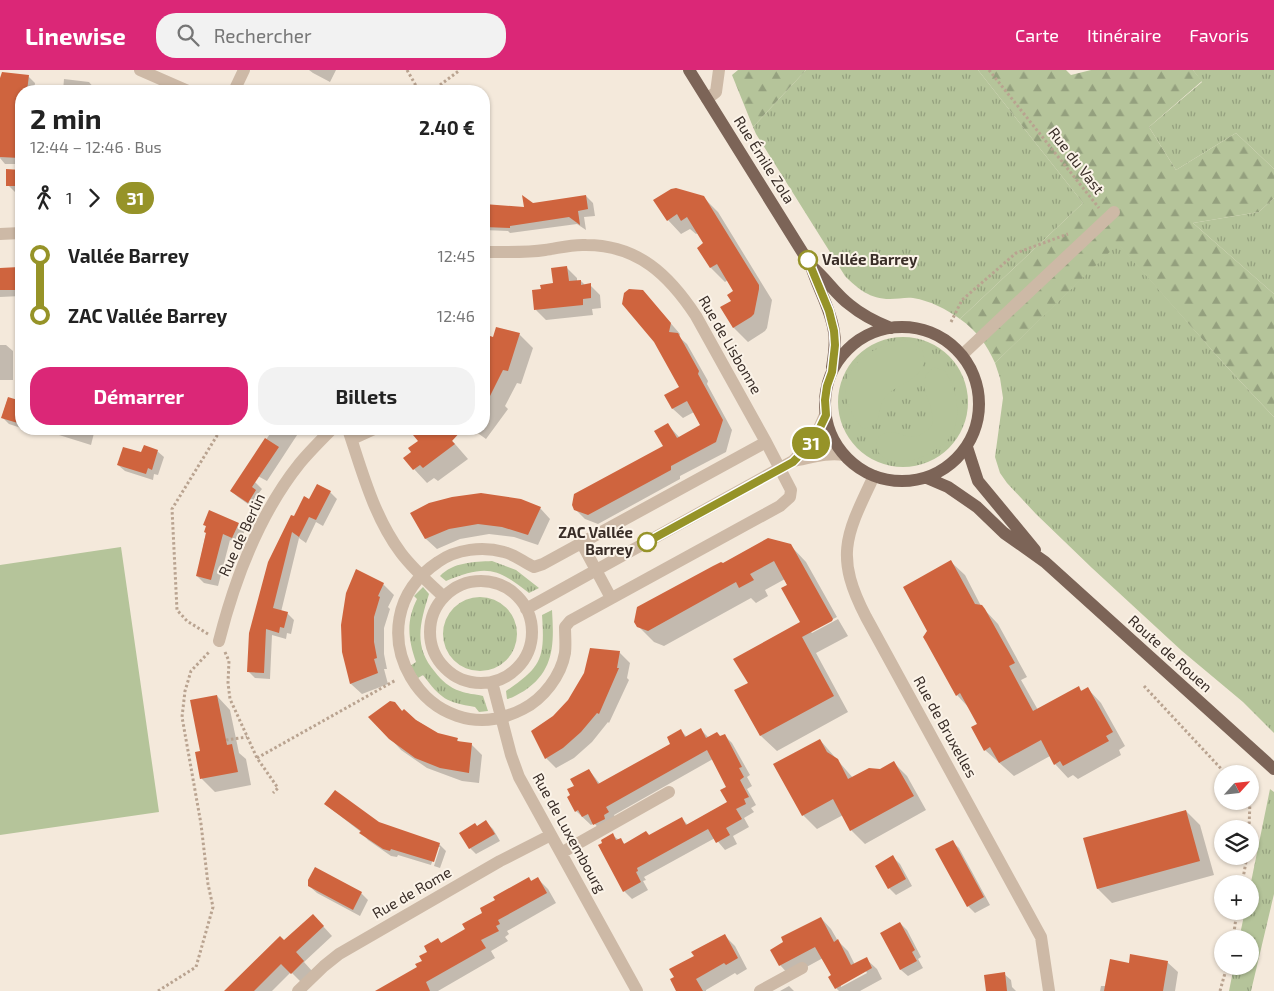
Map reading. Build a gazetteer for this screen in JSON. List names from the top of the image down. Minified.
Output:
{"streets":{"main road":["Rue Émile Zola","Route de Rouen"],"street":["Rue de Lisbonne","Rue de Berlin","Rue de Bruxelles","Rue de Luxembourg","Rue de Rome"],"path":["Rue du Vast"]},"crossings":[["Rue Émile Zola","Route de Rouen"],["Rue Émile Zola","Rue de Bruxelles"],["Route de Rouen","Rue de Bruxelles"],["Rue de Luxembourg","Rue de Rome"]],"places":["Vallée Barrey","ZAC Vallée Barrey"],"lines":["bus line 31"],"north":"top right","page":{"header":"Linewise","search":"Rechercher","nav":["Carte","Itinéraire","Favoris"],"on_map":"31","heading":["2 min","12:44 – 12:46 · Bus","2.40 €"],"legs":["1","31"],"list":[{"name":"Vallée Barrey","value":"12:45"},{"name":"ZAC Vallée Barrey","value":"12:46"}],"buttons":["Démarrer","Billets"],"map_buttons":["+","−"]}}
